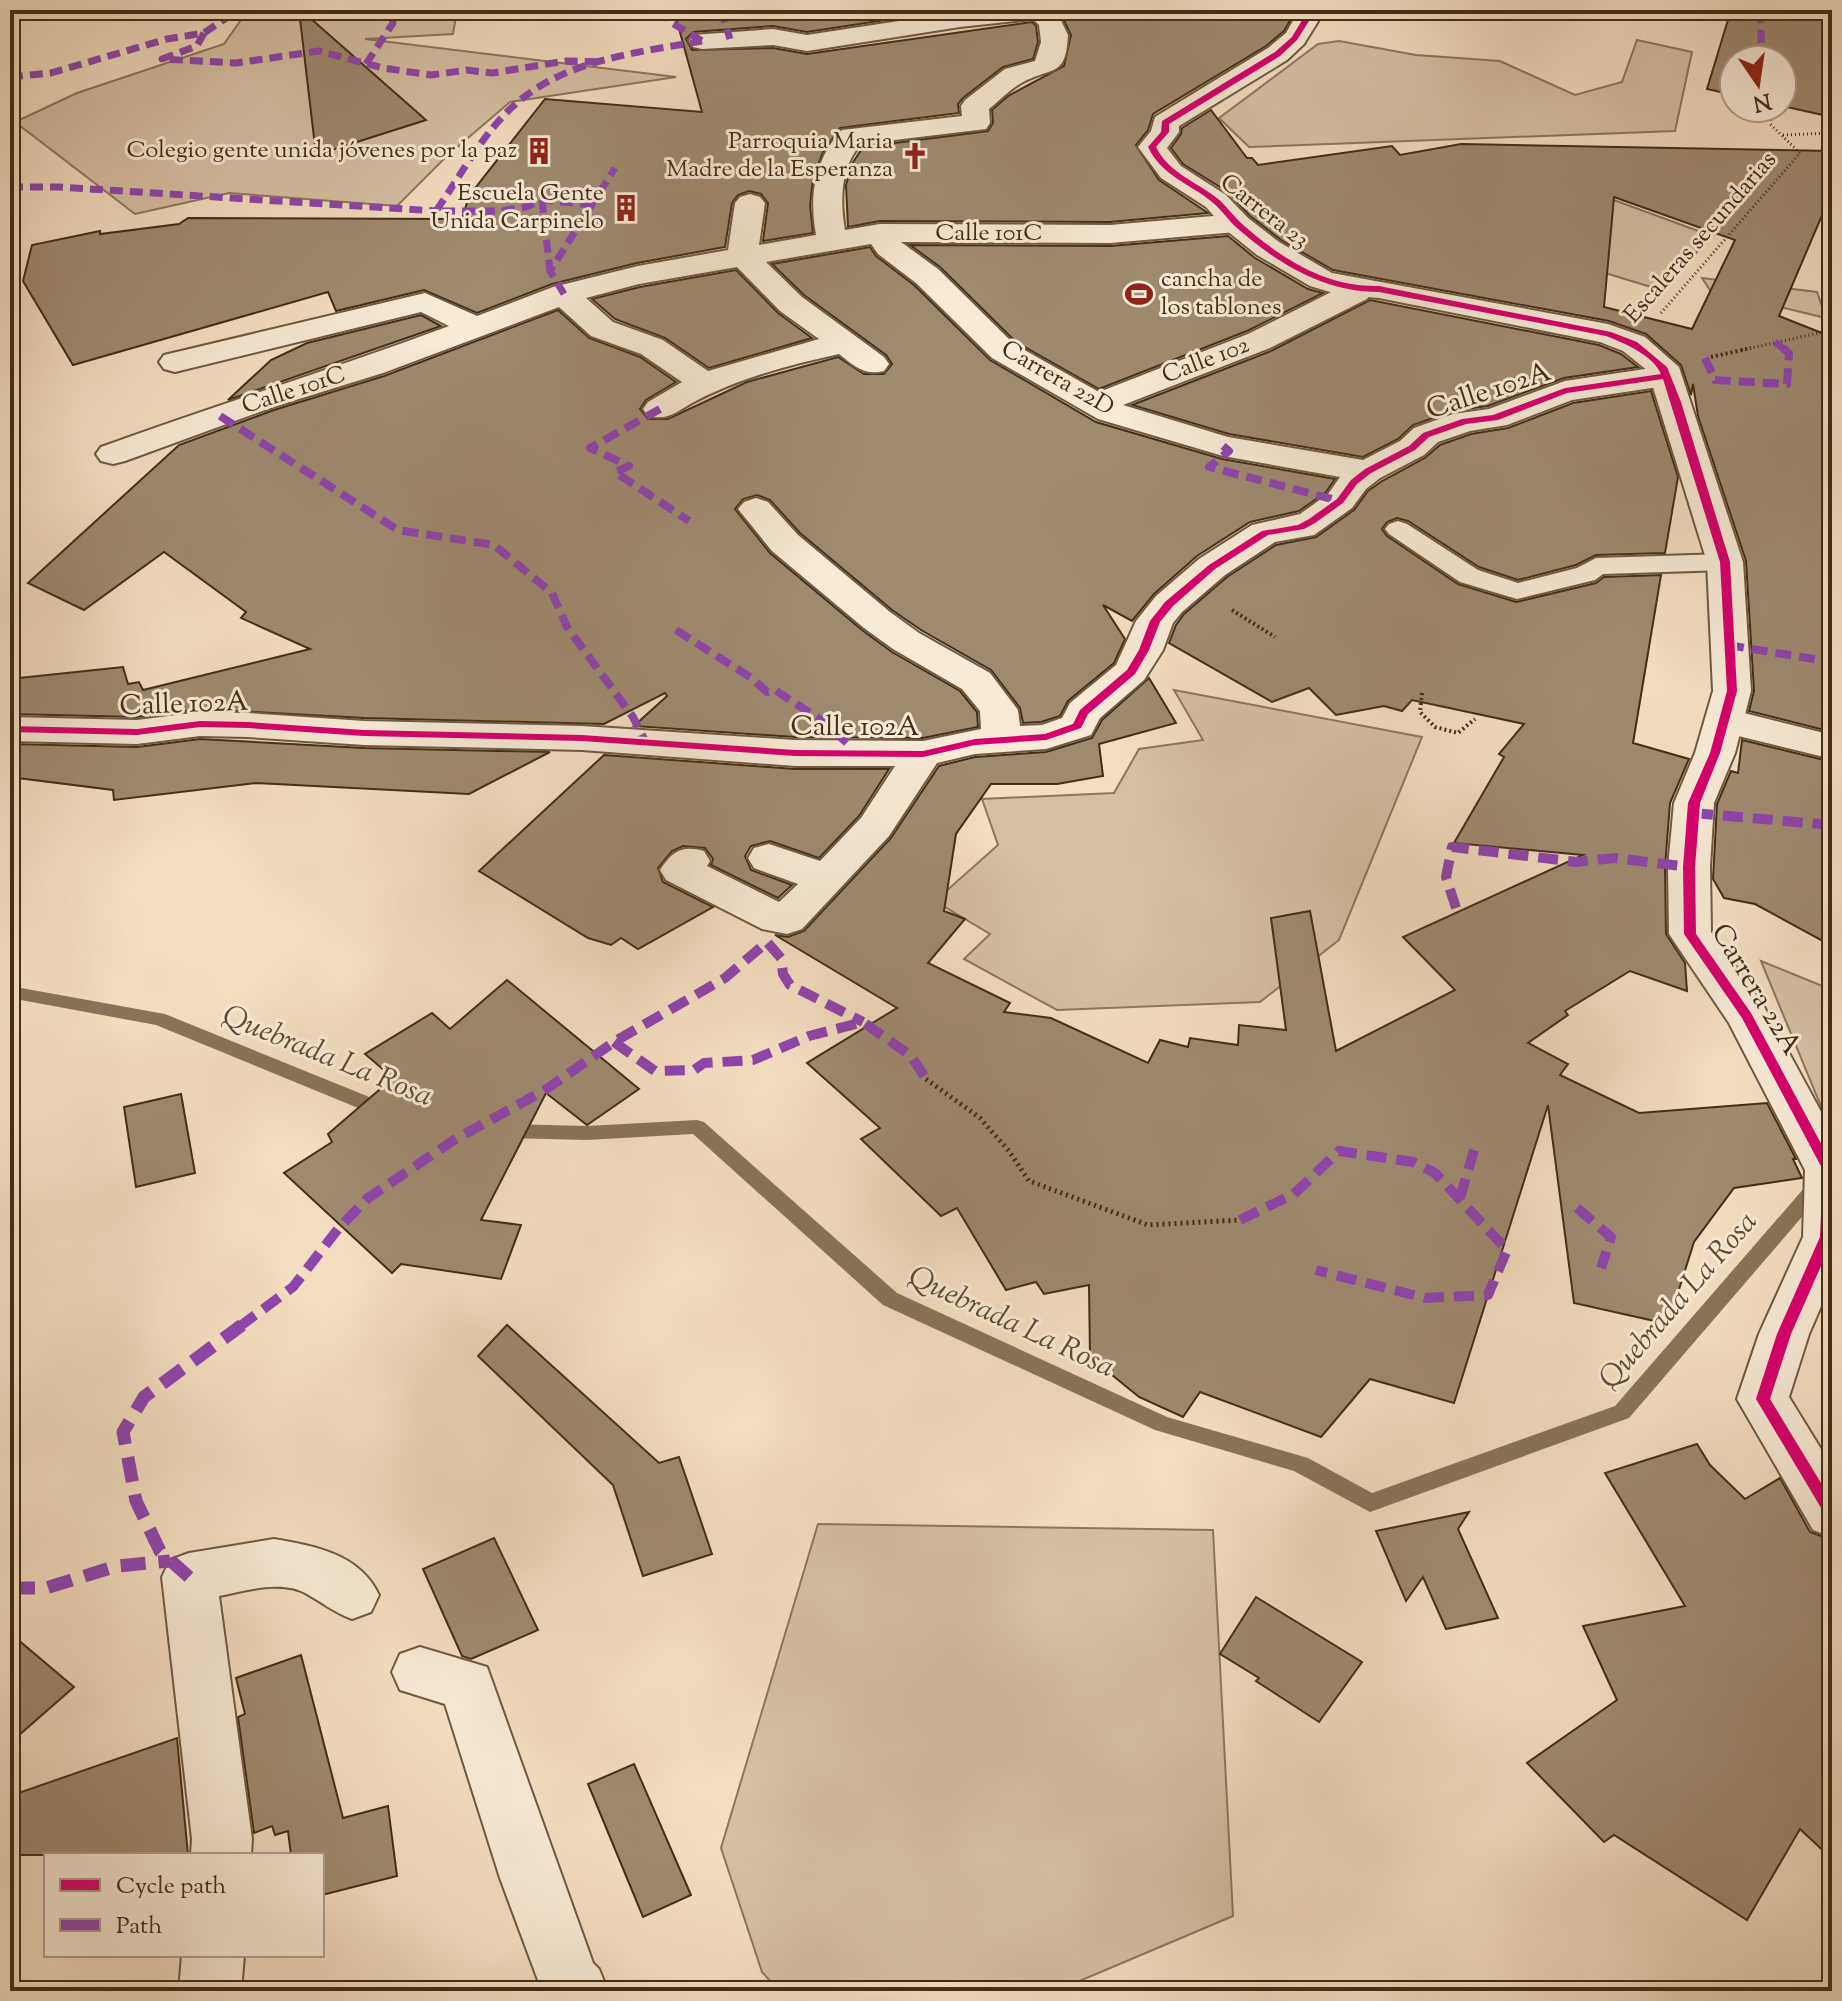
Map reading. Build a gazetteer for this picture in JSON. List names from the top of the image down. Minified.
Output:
{"streets":{"street":["Carrera 23","Calle 101C","Calle 102","Carrera 22D","Calle 102A","Carrera 22A"],"cycle path":["Escaleras secundarias"]},"crossings":[["Carrera 23","Calle 101C"],["Carrera 23","Escaleras secundarias"],["Carrera 23","Calle 102"],["Carrera 23","Calle 102A"],["Carrera 23","Carrera 22A"],["Calle 101C","Carrera 22D"],["Escaleras secundarias","Calle 102A"],["Escaleras secundarias","Carrera 22A"],["Calle 102","Carrera 22D"],["Carrera 22D","Calle 102A"],["Calle 102A","Carrera 22A"]],"water":["Quebrada La Rosa"],"places":{"building":["Colegio gente unida jóvenes por la paz","Escuela Gente Unida Carpinelo"],"church":["Parroquia Maria Madre de la Esperanza"],"sports":["cancha de los tablones"]},"legend":["Cycle path","Path"],"north":"bottom"}
